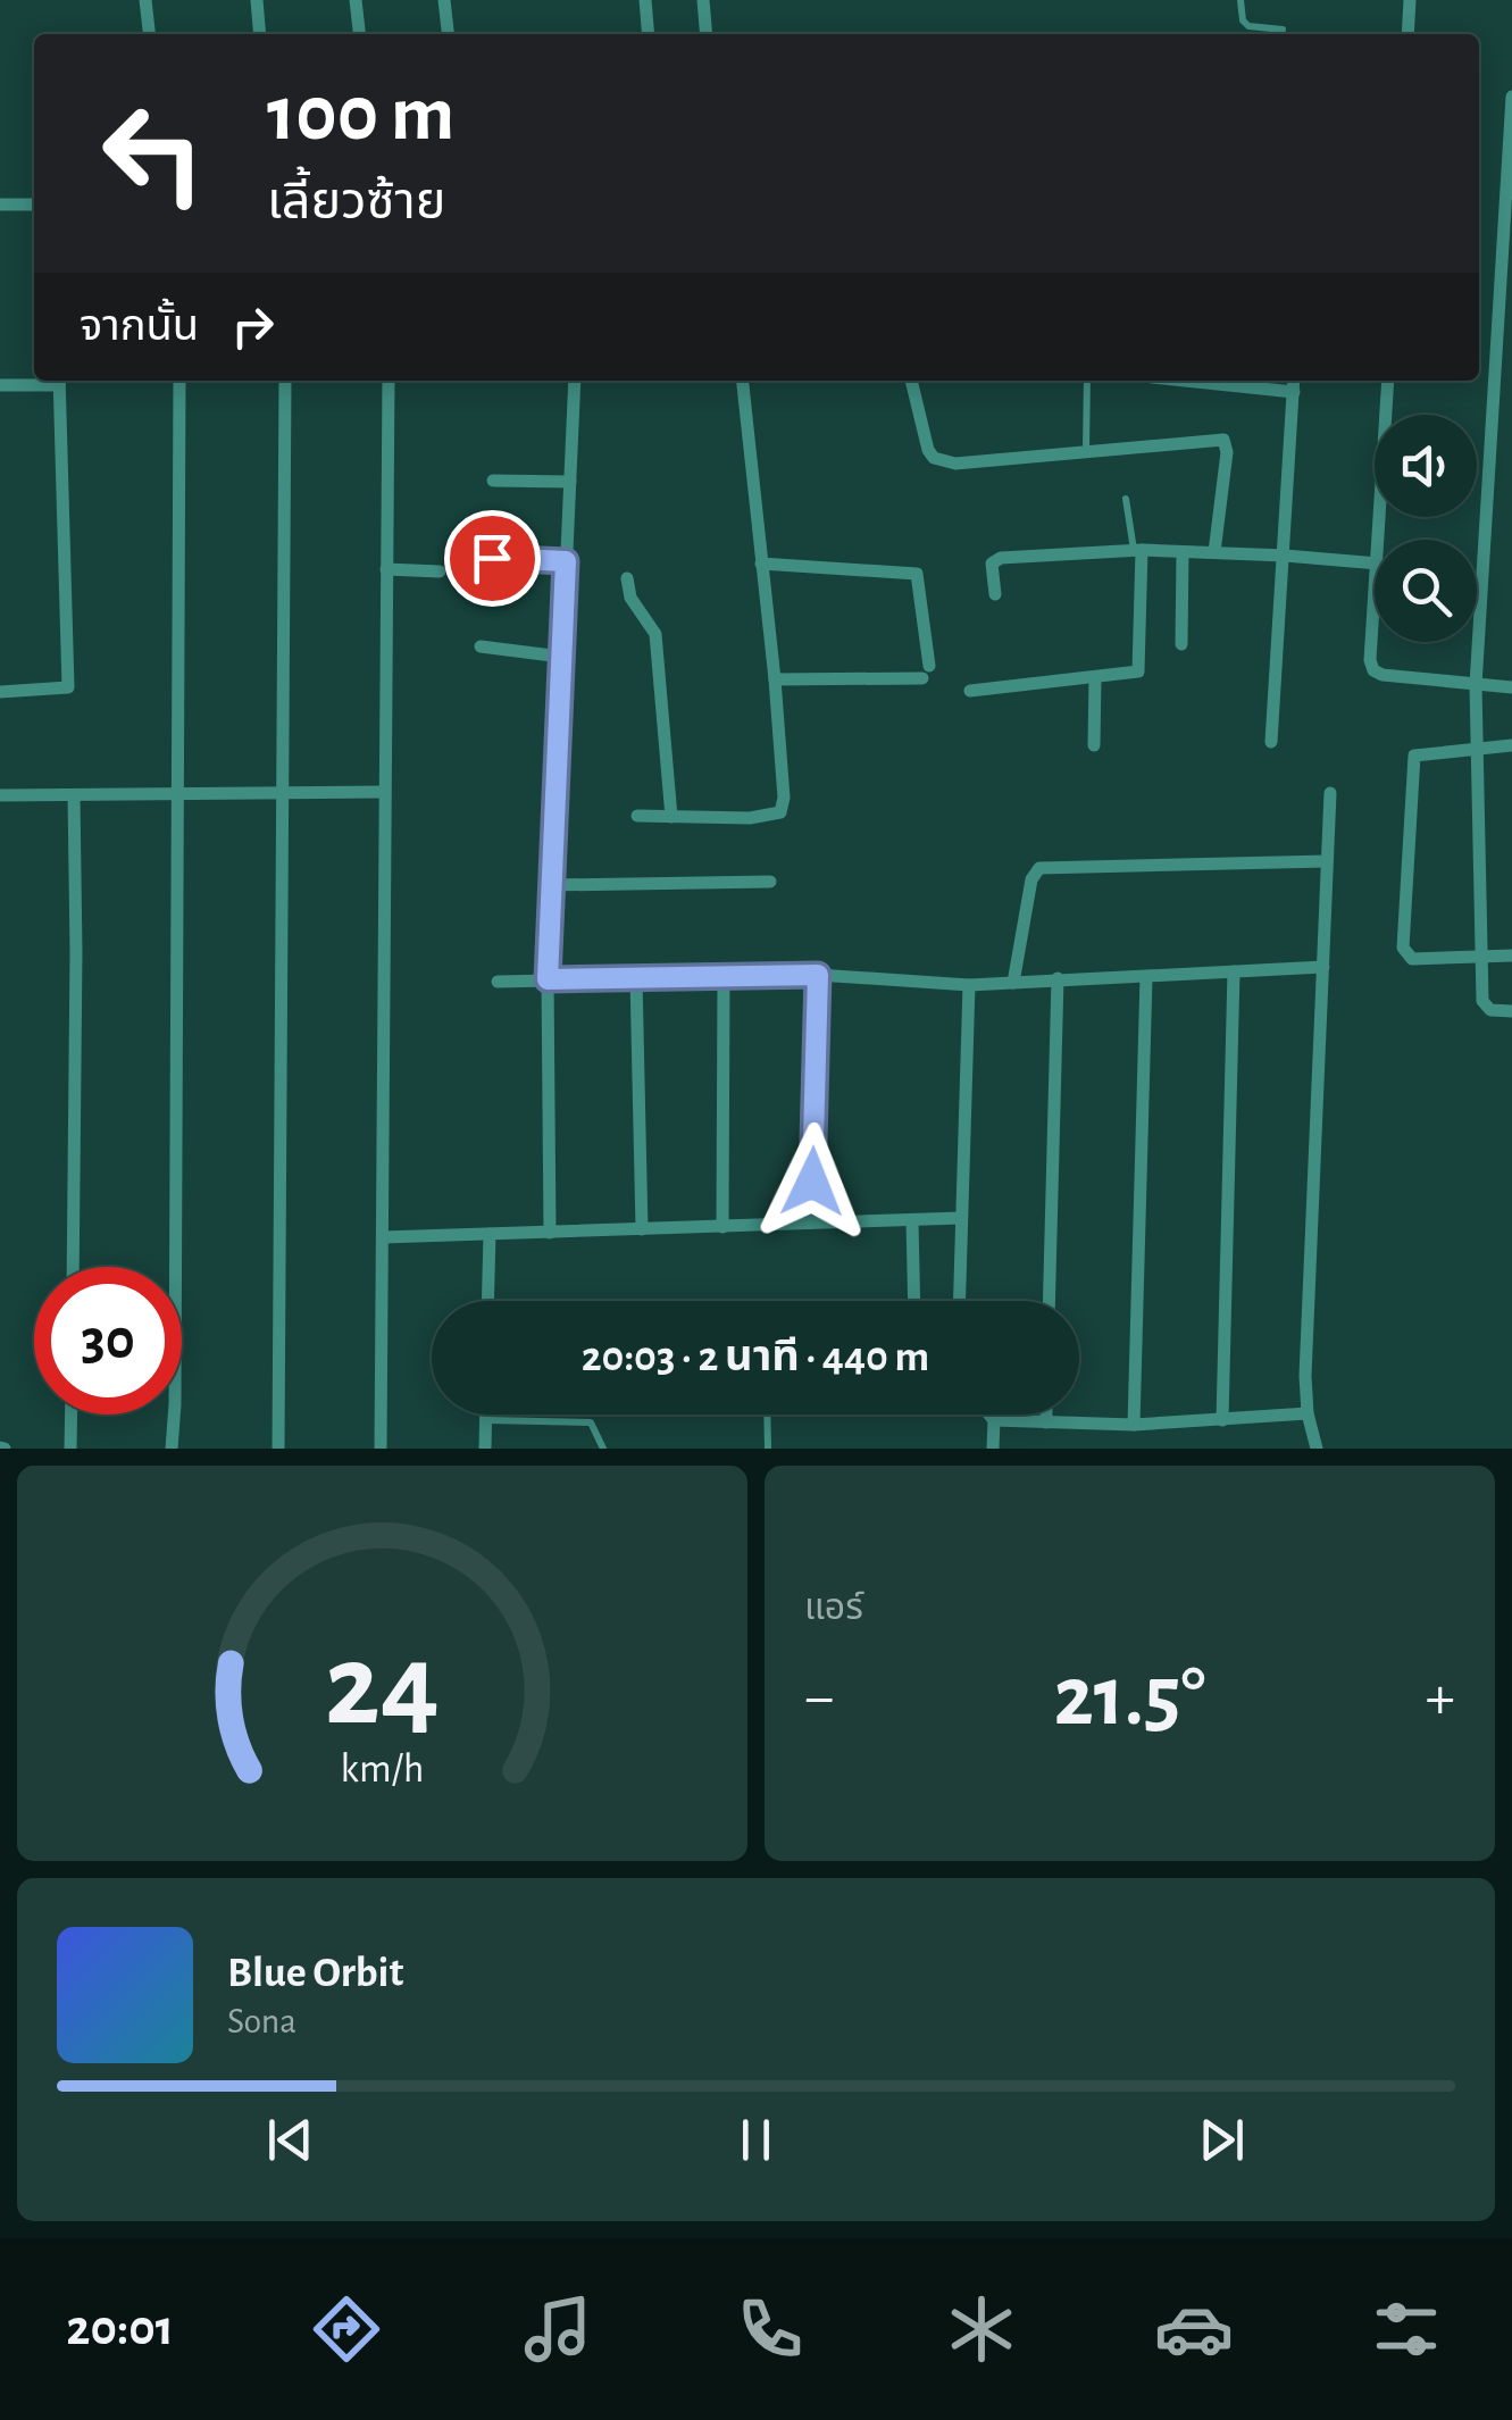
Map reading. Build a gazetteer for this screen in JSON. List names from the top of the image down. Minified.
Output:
{"page":{"turn":["100 m","เลี้ยวซ้าย"],"then":"จากนั้น","limit":"30","trip":"20:03 · 2 นาที · 440 m","tile":"แอร์","heat":["−","21.5°","+"],"song":["Blue Orbit","Sona"],"tabs":"20:01","gauge":["24","km/h"]}}
